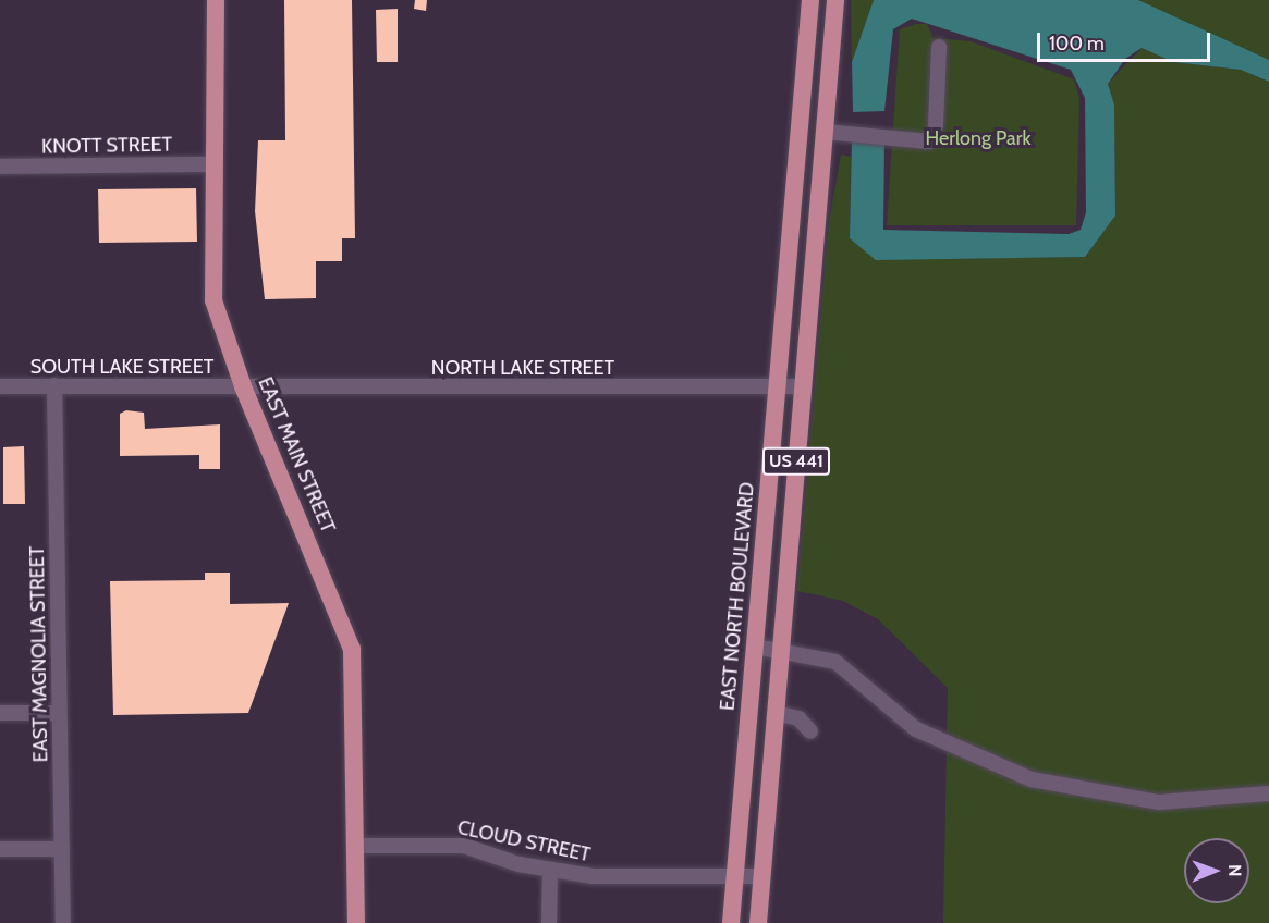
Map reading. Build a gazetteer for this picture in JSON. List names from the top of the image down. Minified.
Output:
{"streets":{"main road":["EAST MAIN STREET","US 441","EAST NORTH BOULEVARD"],"street":["KNOTT STREET","SOUTH LAKE STREET","NORTH LAKE STREET","EAST MAGNOLIA STREET","CLOUD STREET"]},"crossings":[["KNOTT STREET","EAST MAIN STREET"],["SOUTH LAKE STREET","NORTH LAKE STREET"],["SOUTH LAKE STREET","EAST MAIN STREET"],["SOUTH LAKE STREET","EAST MAGNOLIA STREET"],["NORTH LAKE STREET","EAST MAIN STREET"],["NORTH LAKE STREET","US 441"],["NORTH LAKE STREET","EAST NORTH BOULEVARD"],["EAST MAIN STREET","CLOUD STREET"],["US 441","CLOUD STREET"],["EAST NORTH BOULEVARD","CLOUD STREET"]],"parks":["Herlong Park"],"scale_bar":"100 m","north":"right"}
